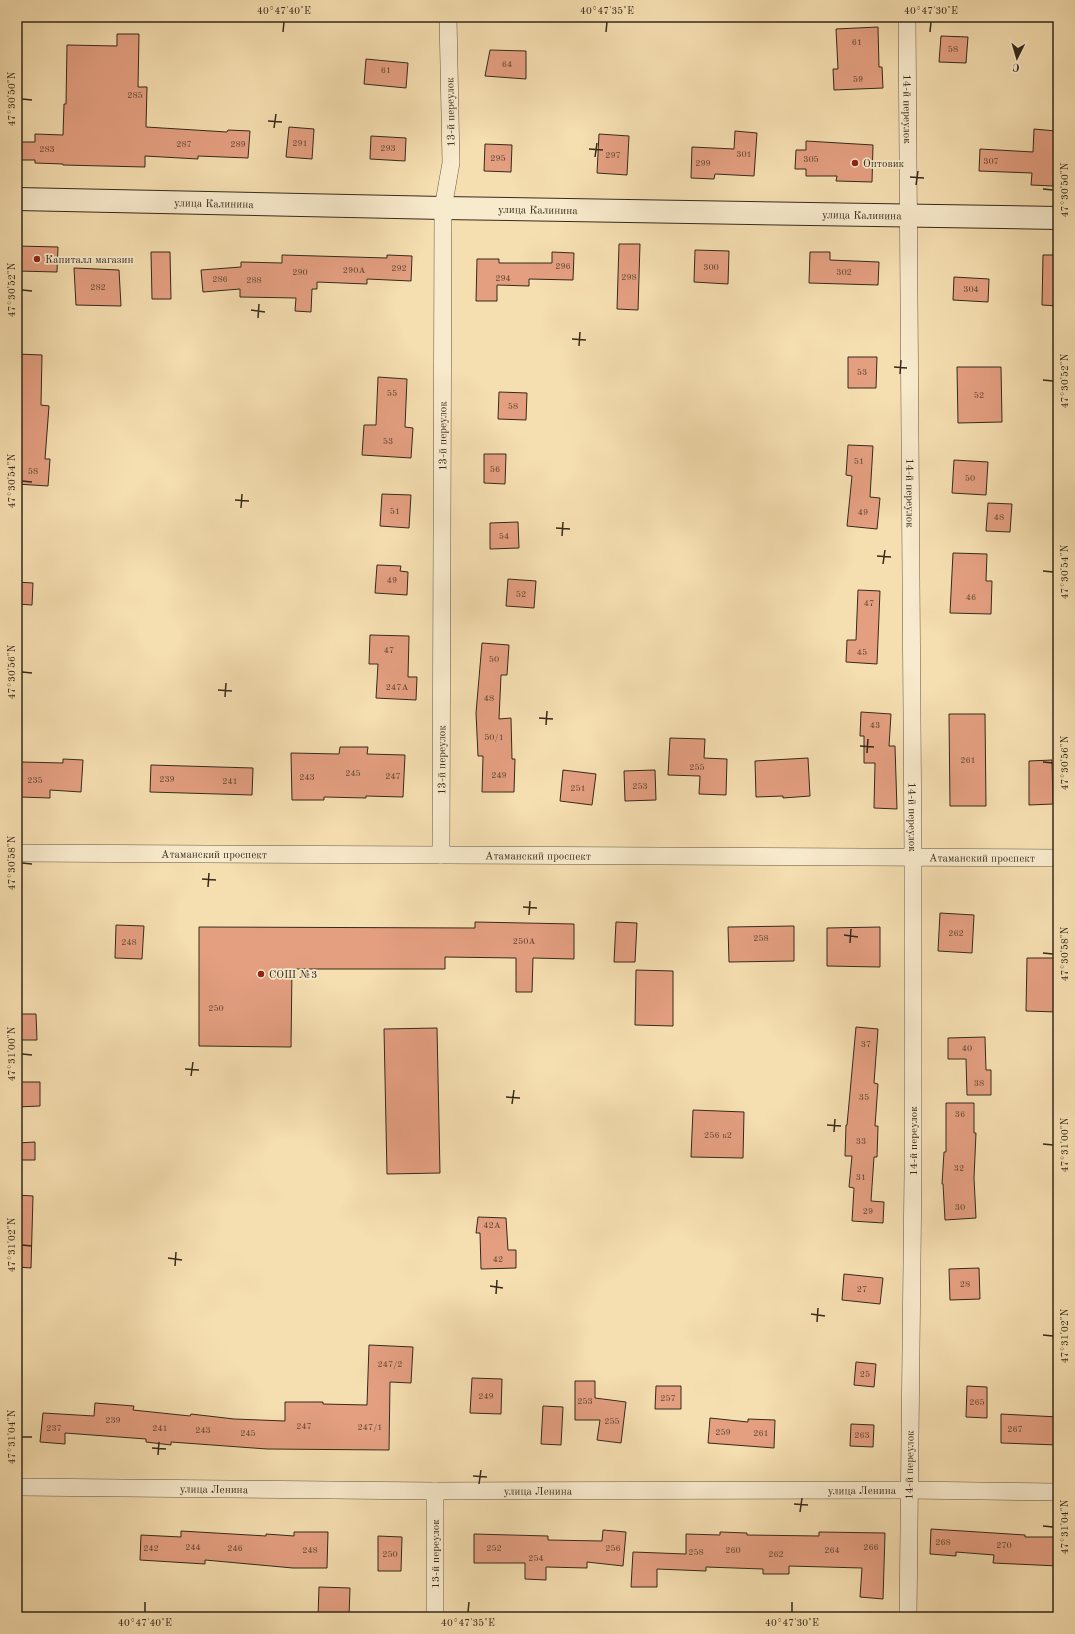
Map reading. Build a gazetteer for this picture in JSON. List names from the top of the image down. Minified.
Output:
{"streets":{"main road":["улица Калинина"],"street":["14-й переулок","13-й переулок","Атаманский проспект","улица Ленина"]},"crossings":[["14-й переулок","улица Калинина"],["14-й переулок","Атаманский проспект"],["14-й переулок","улица Ленина"],["13-й переулок","улица Калинина"],["13-й переулок","Атаманский проспект"],["13-й переулок","улица Ленина"]],"places":["Оптовик","Капиталл магазин","СОШ №3"],"house_numbers":["61","58","64","61","59","285","291","287","289","293","283","301","297","295","305","307","299","296","300","292","290А","290","302","298","294","286","288","282","304","53","55","52","58","53","51","56","58","50","51","49","48","54","49","52","46","47","47","45","50","247А","48","43","50/1","261","255","245","249","247","243","239","235","241","253","251","262","258","250А","248","250","37","40","38","35","36","256 к2","33","32","31","30","29","42А","42","28","27","247/2","25","249","257","253","265","239","255","247","247/1","237","241","267","243","259","245","261","263","268","270","244","266","242","246","252","256","248","260","264","258","250","262","254"],"north":"bottom","coordinates":["40°47'40\"E","40°47'35\"E","40°47'30\"E","47°30'50\"N","47°30'52\"N","47°30'54\"N","47°30'56\"N","47°30'58\"N","47°31'00\"N","47°31'02\"N","47°31'04\"N"]}
